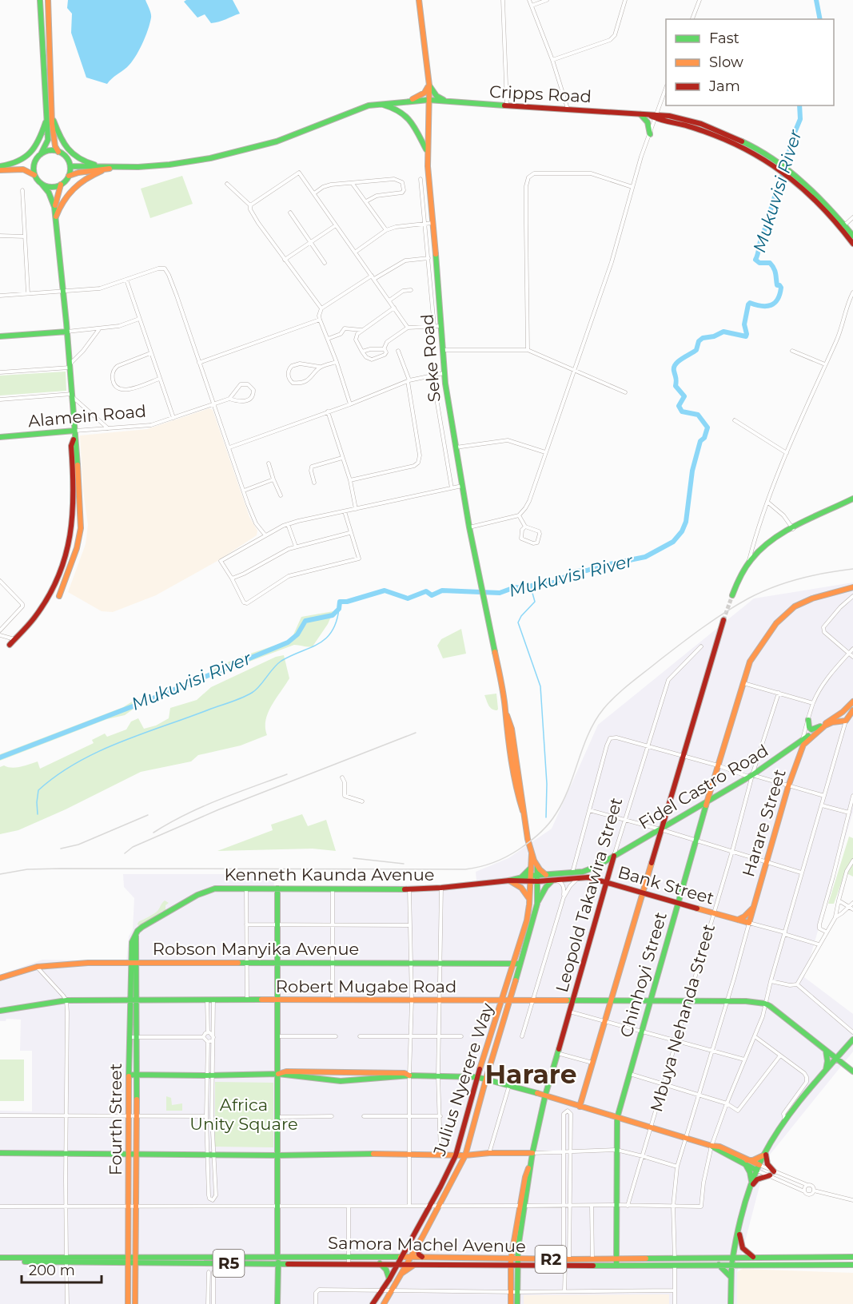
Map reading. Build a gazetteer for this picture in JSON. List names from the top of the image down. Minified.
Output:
{"streets":{"main road":["Cripps Road","Seke Road","Alamein Road","Fidel Castro Road","Harare Street","Kenneth Kaunda Avenue","Bank Street","Leopold Takawira Street","Robson Manyika Avenue","Chinhoyi Street","Robert Mugabe Road","Julius Nyerere Way","Fourth Street","Samora Machel Avenue","R2","R5"],"street":["Mbuya Nehanda Street"]},"crossings":[["Cripps Road","Seke Road"],["Seke Road","Julius Nyerere Way"],["Fidel Castro Road","Harare Street"],["Fidel Castro Road","Bank Street"],["Fidel Castro Road","Leopold Takawira Street"],["Fidel Castro Road","Chinhoyi Street"],["Fidel Castro Road","Mbuya Nehanda Street"],["Fidel Castro Road","Julius Nyerere Way"],["Kenneth Kaunda Avenue","Robson Manyika Avenue"],["Kenneth Kaunda Avenue","Fourth Street"],["Bank Street","Leopold Takawira Street"],["Bank Street","Chinhoyi Street"],["Bank Street","Mbuya Nehanda Street"],["Bank Street","Julius Nyerere Way"],["Leopold Takawira Street","Robert Mugabe Road"],["Leopold Takawira Street","Samora Machel Avenue"],["Robson Manyika Avenue","Julius Nyerere Way"],["Robson Manyika Avenue","Fourth Street"],["Chinhoyi Street","Robert Mugabe Road"],["Chinhoyi Street","Samora Machel Avenue"],["Robert Mugabe Road","Mbuya Nehanda Street"],["Robert Mugabe Road","Julius Nyerere Way"],["Robert Mugabe Road","Fourth Street"],["Julius Nyerere Way","Samora Machel Avenue"],["Fourth Street","Samora Machel Avenue"]],"districts":["Harare"],"water":["Mukuvisi River"],"parks":["Africa Unity Square"],"legend":["Fast","Slow","Jam"],"scale_bar":"200 m"}
